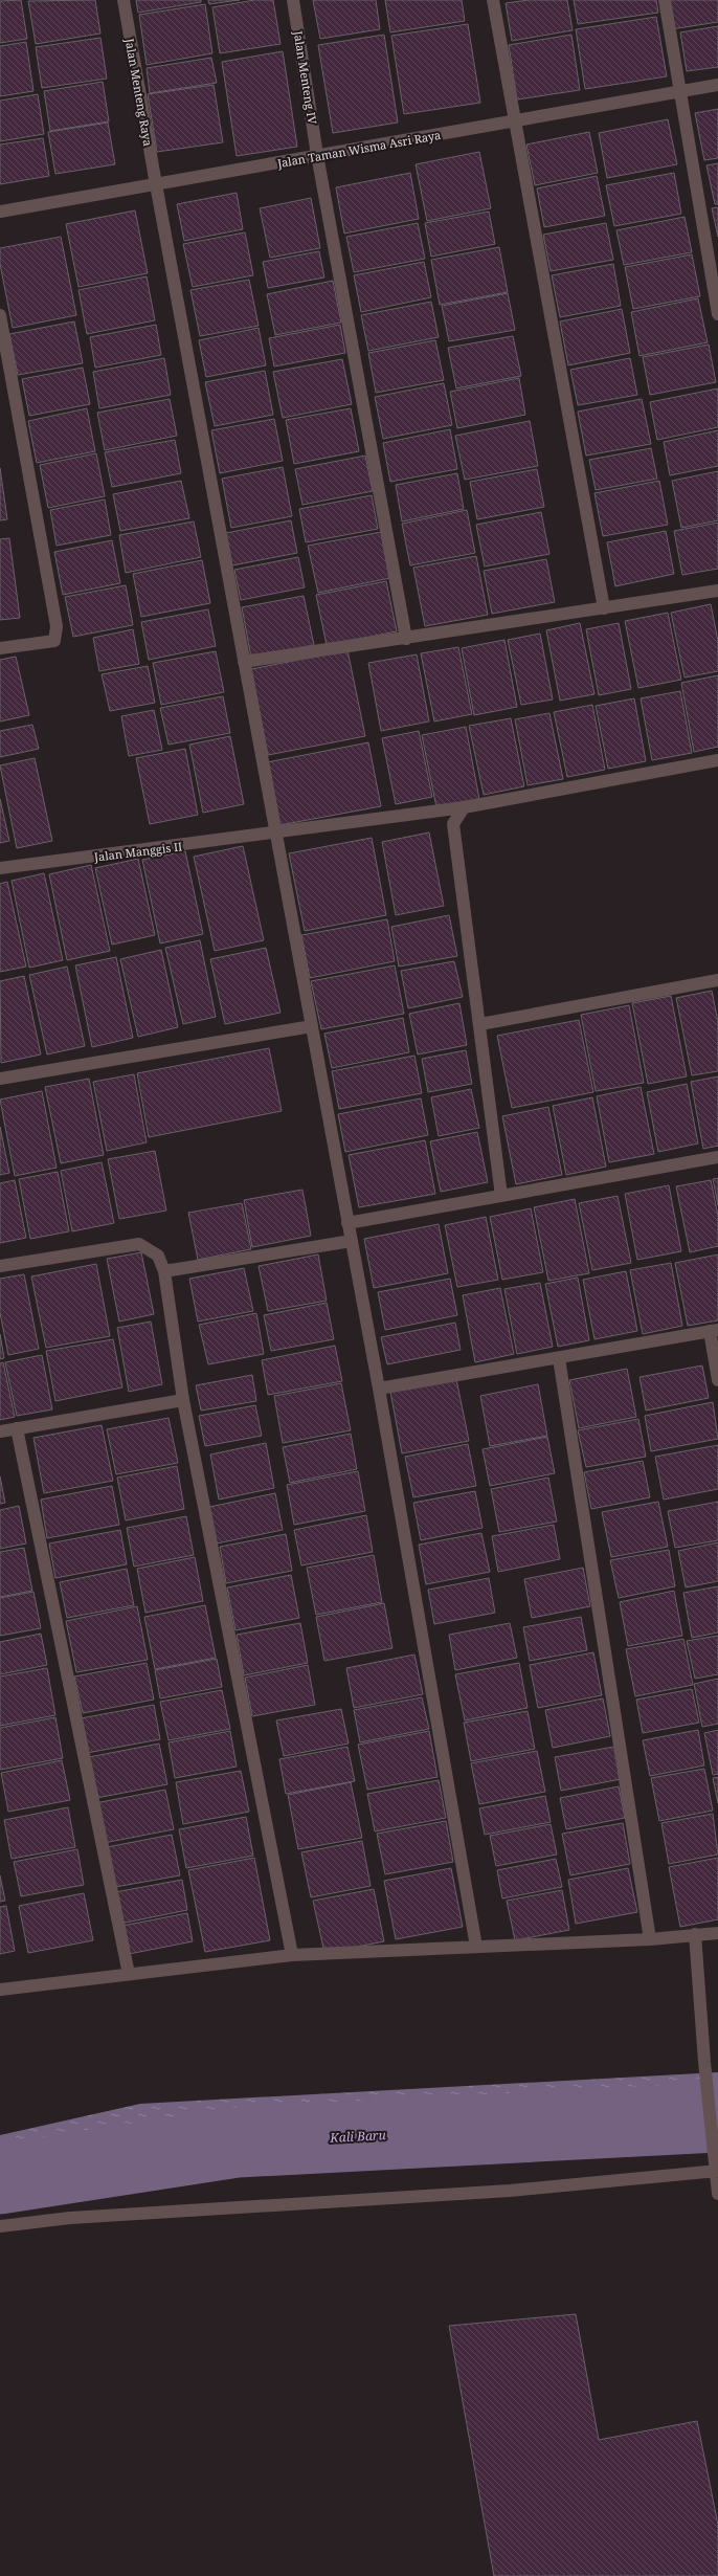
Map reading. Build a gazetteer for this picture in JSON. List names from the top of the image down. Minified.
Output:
{"streets":{"street":["Jalan Menteng IV","Jalan Menteng Raya","Jalan Taman Wisma Asri Raya","Jalan Manggis II"]},"crossings":[["Jalan Menteng IV","Jalan Taman Wisma Asri Raya"],["Jalan Menteng Raya","Jalan Taman Wisma Asri Raya"],["Jalan Menteng Raya","Jalan Manggis II"]],"water":["Kali Baru"]}
